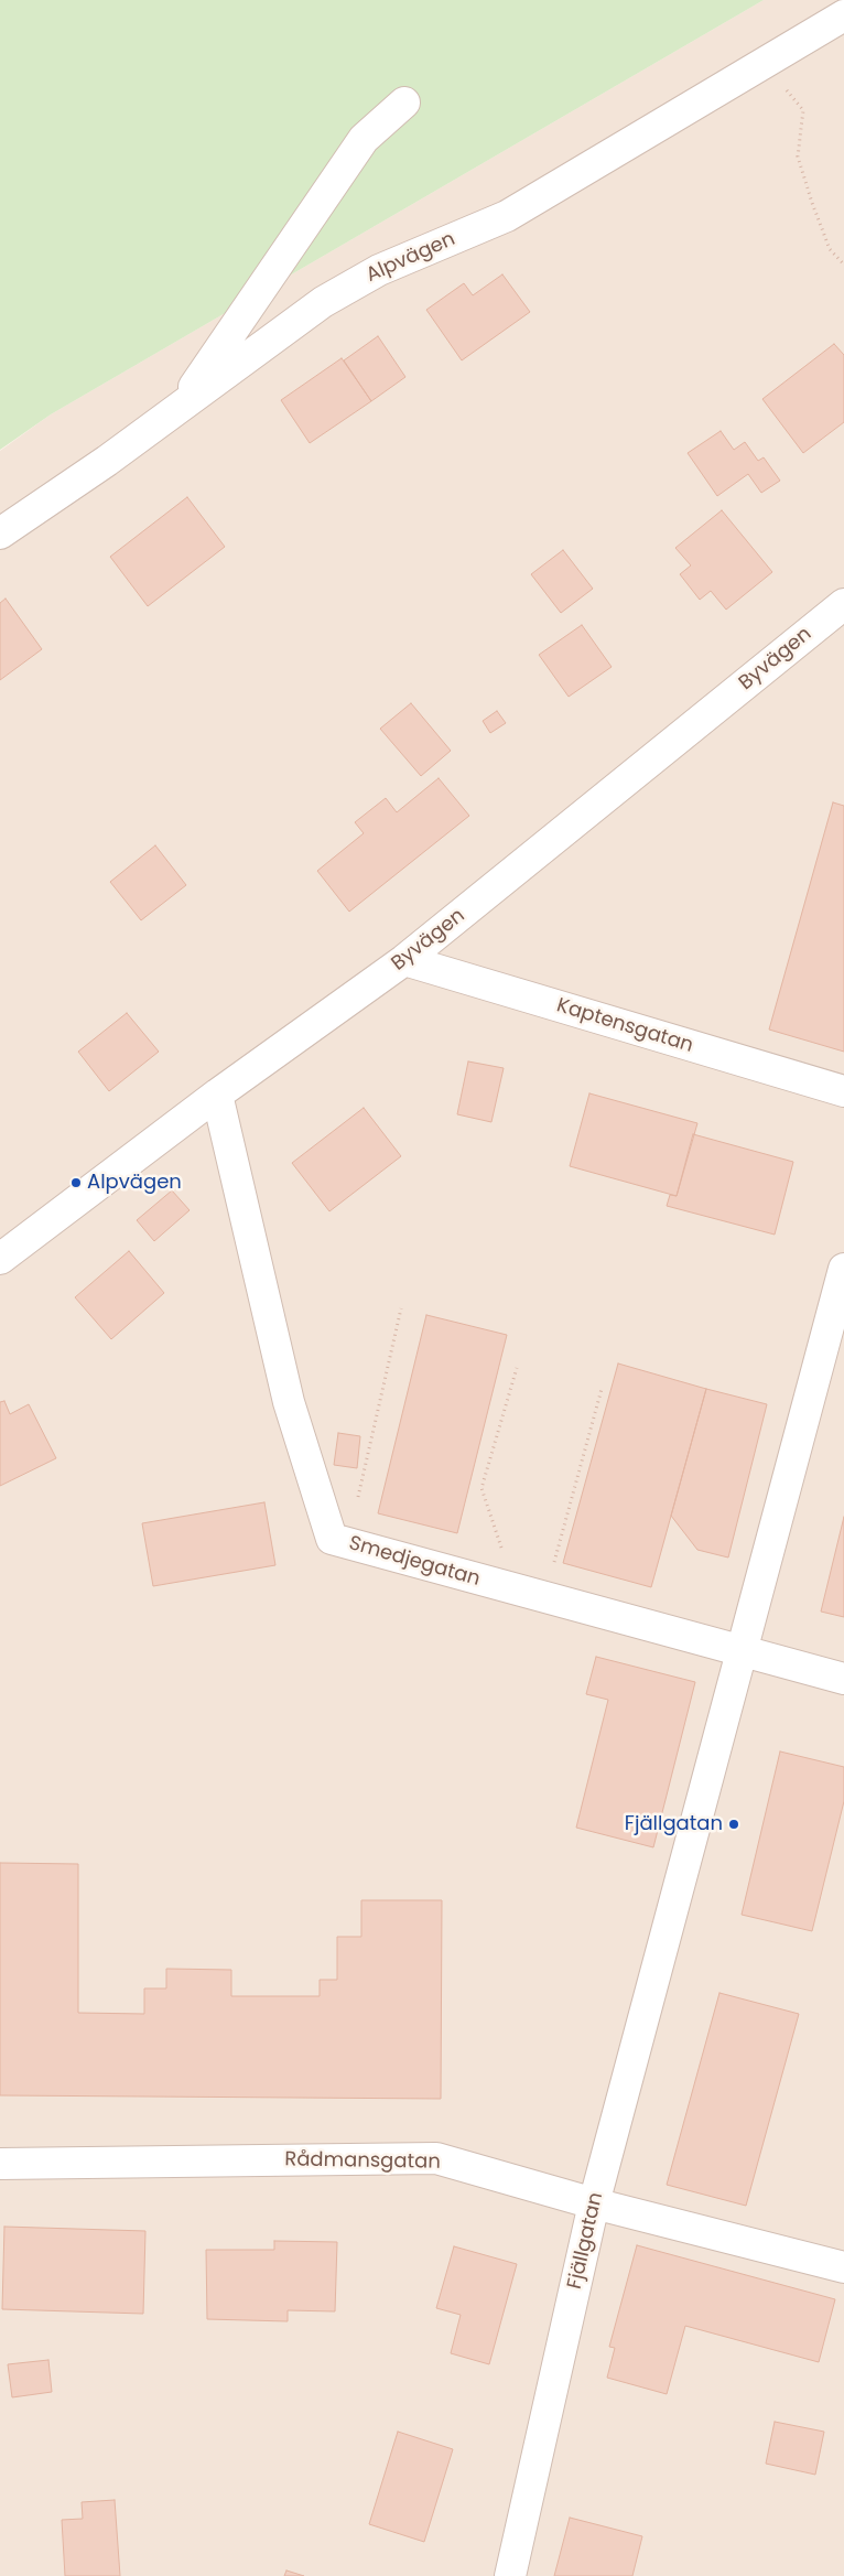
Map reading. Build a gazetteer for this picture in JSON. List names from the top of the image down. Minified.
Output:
{"streets":{"street":["Alpvägen","Byvägen","Kaptensgatan","Smedjegatan","Rådmansgatan","Fjällgatan"]},"crossings":[["Byvägen","Kaptensgatan"],["Byvägen","Smedjegatan"],["Smedjegatan","Fjällgatan"],["Rådmansgatan","Fjällgatan"]],"places":["Alpvägen","Fjällgatan"]}
